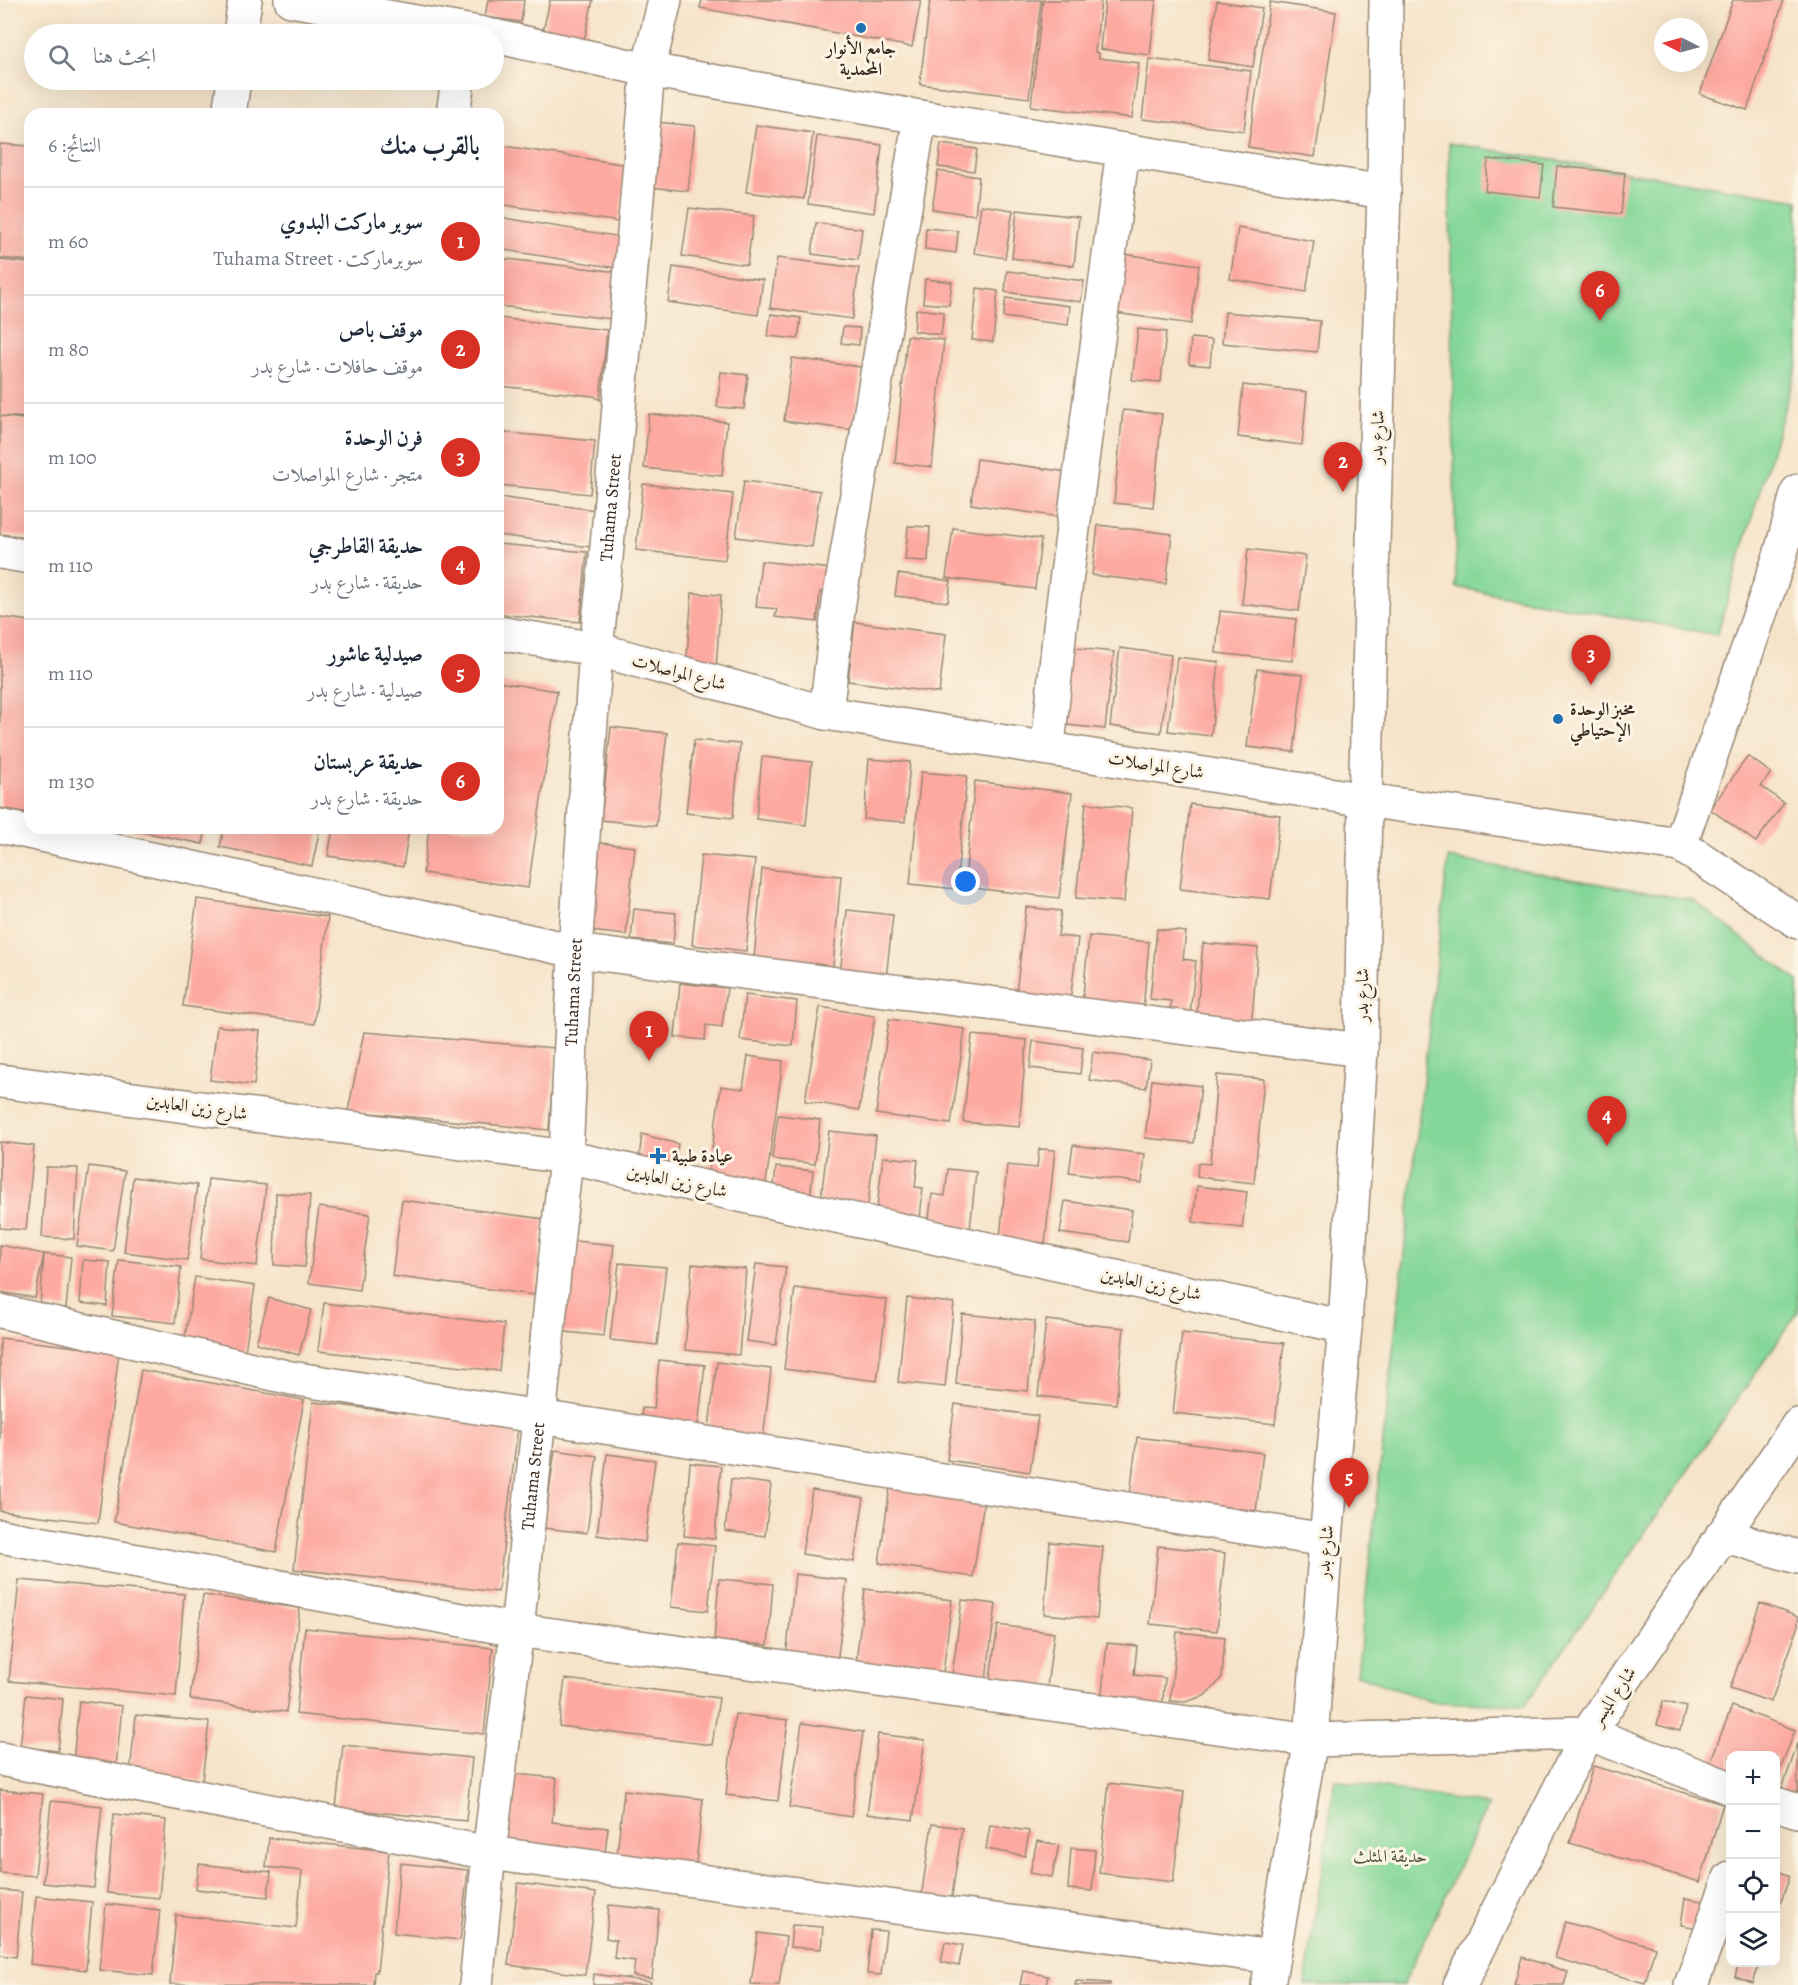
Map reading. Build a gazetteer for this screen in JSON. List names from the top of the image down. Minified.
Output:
{"streets":{"street":["شارع بدر","Tuhama Street","شارع المواصلات","شارع زين العابدين","شارع الميسر"]},"crossings":[["شارع بدر","شارع المواصلات"],["شارع بدر","شارع زين العابدين"],["Tuhama Street","شارع المواصلات"],["Tuhama Street","شارع زين العابدين"]],"parks":["حديقة المثلث"],"places":{"other":["جامع الأنوار المحمدية","مخبز الوحدة الإحتياطي"],"health":["عيادة طبية"]},"north":"left","page":{"search":"ابحث هنا","heading":["بالقرب منك","النتائج: 6"],"list":[{"mark":"1","name":"سوبر ماركت البدوي","note":"سوبرماركت · Tuhama Street","value":"60 m"},{"mark":"2","name":"موقف باص","note":"موقف حافلات · شارع بدر","value":"80 m"},{"mark":"3","name":"فرن الوحدة","note":"متجر · شارع المواصلات","value":"100 m"},{"mark":"4","name":"حديقة القاطرجي","note":"حديقة · شارع بدر","value":"110 m"},{"mark":"5","name":"صيدلية عاشور","note":"صيدلية · شارع بدر","value":"110 m"},{"mark":"6","name":"حديقة عربستان","note":"حديقة · شارع بدر","value":"130 m"}],"pins":["6","2","3","1","4","5"],"map_buttons":["+","−"]}}
